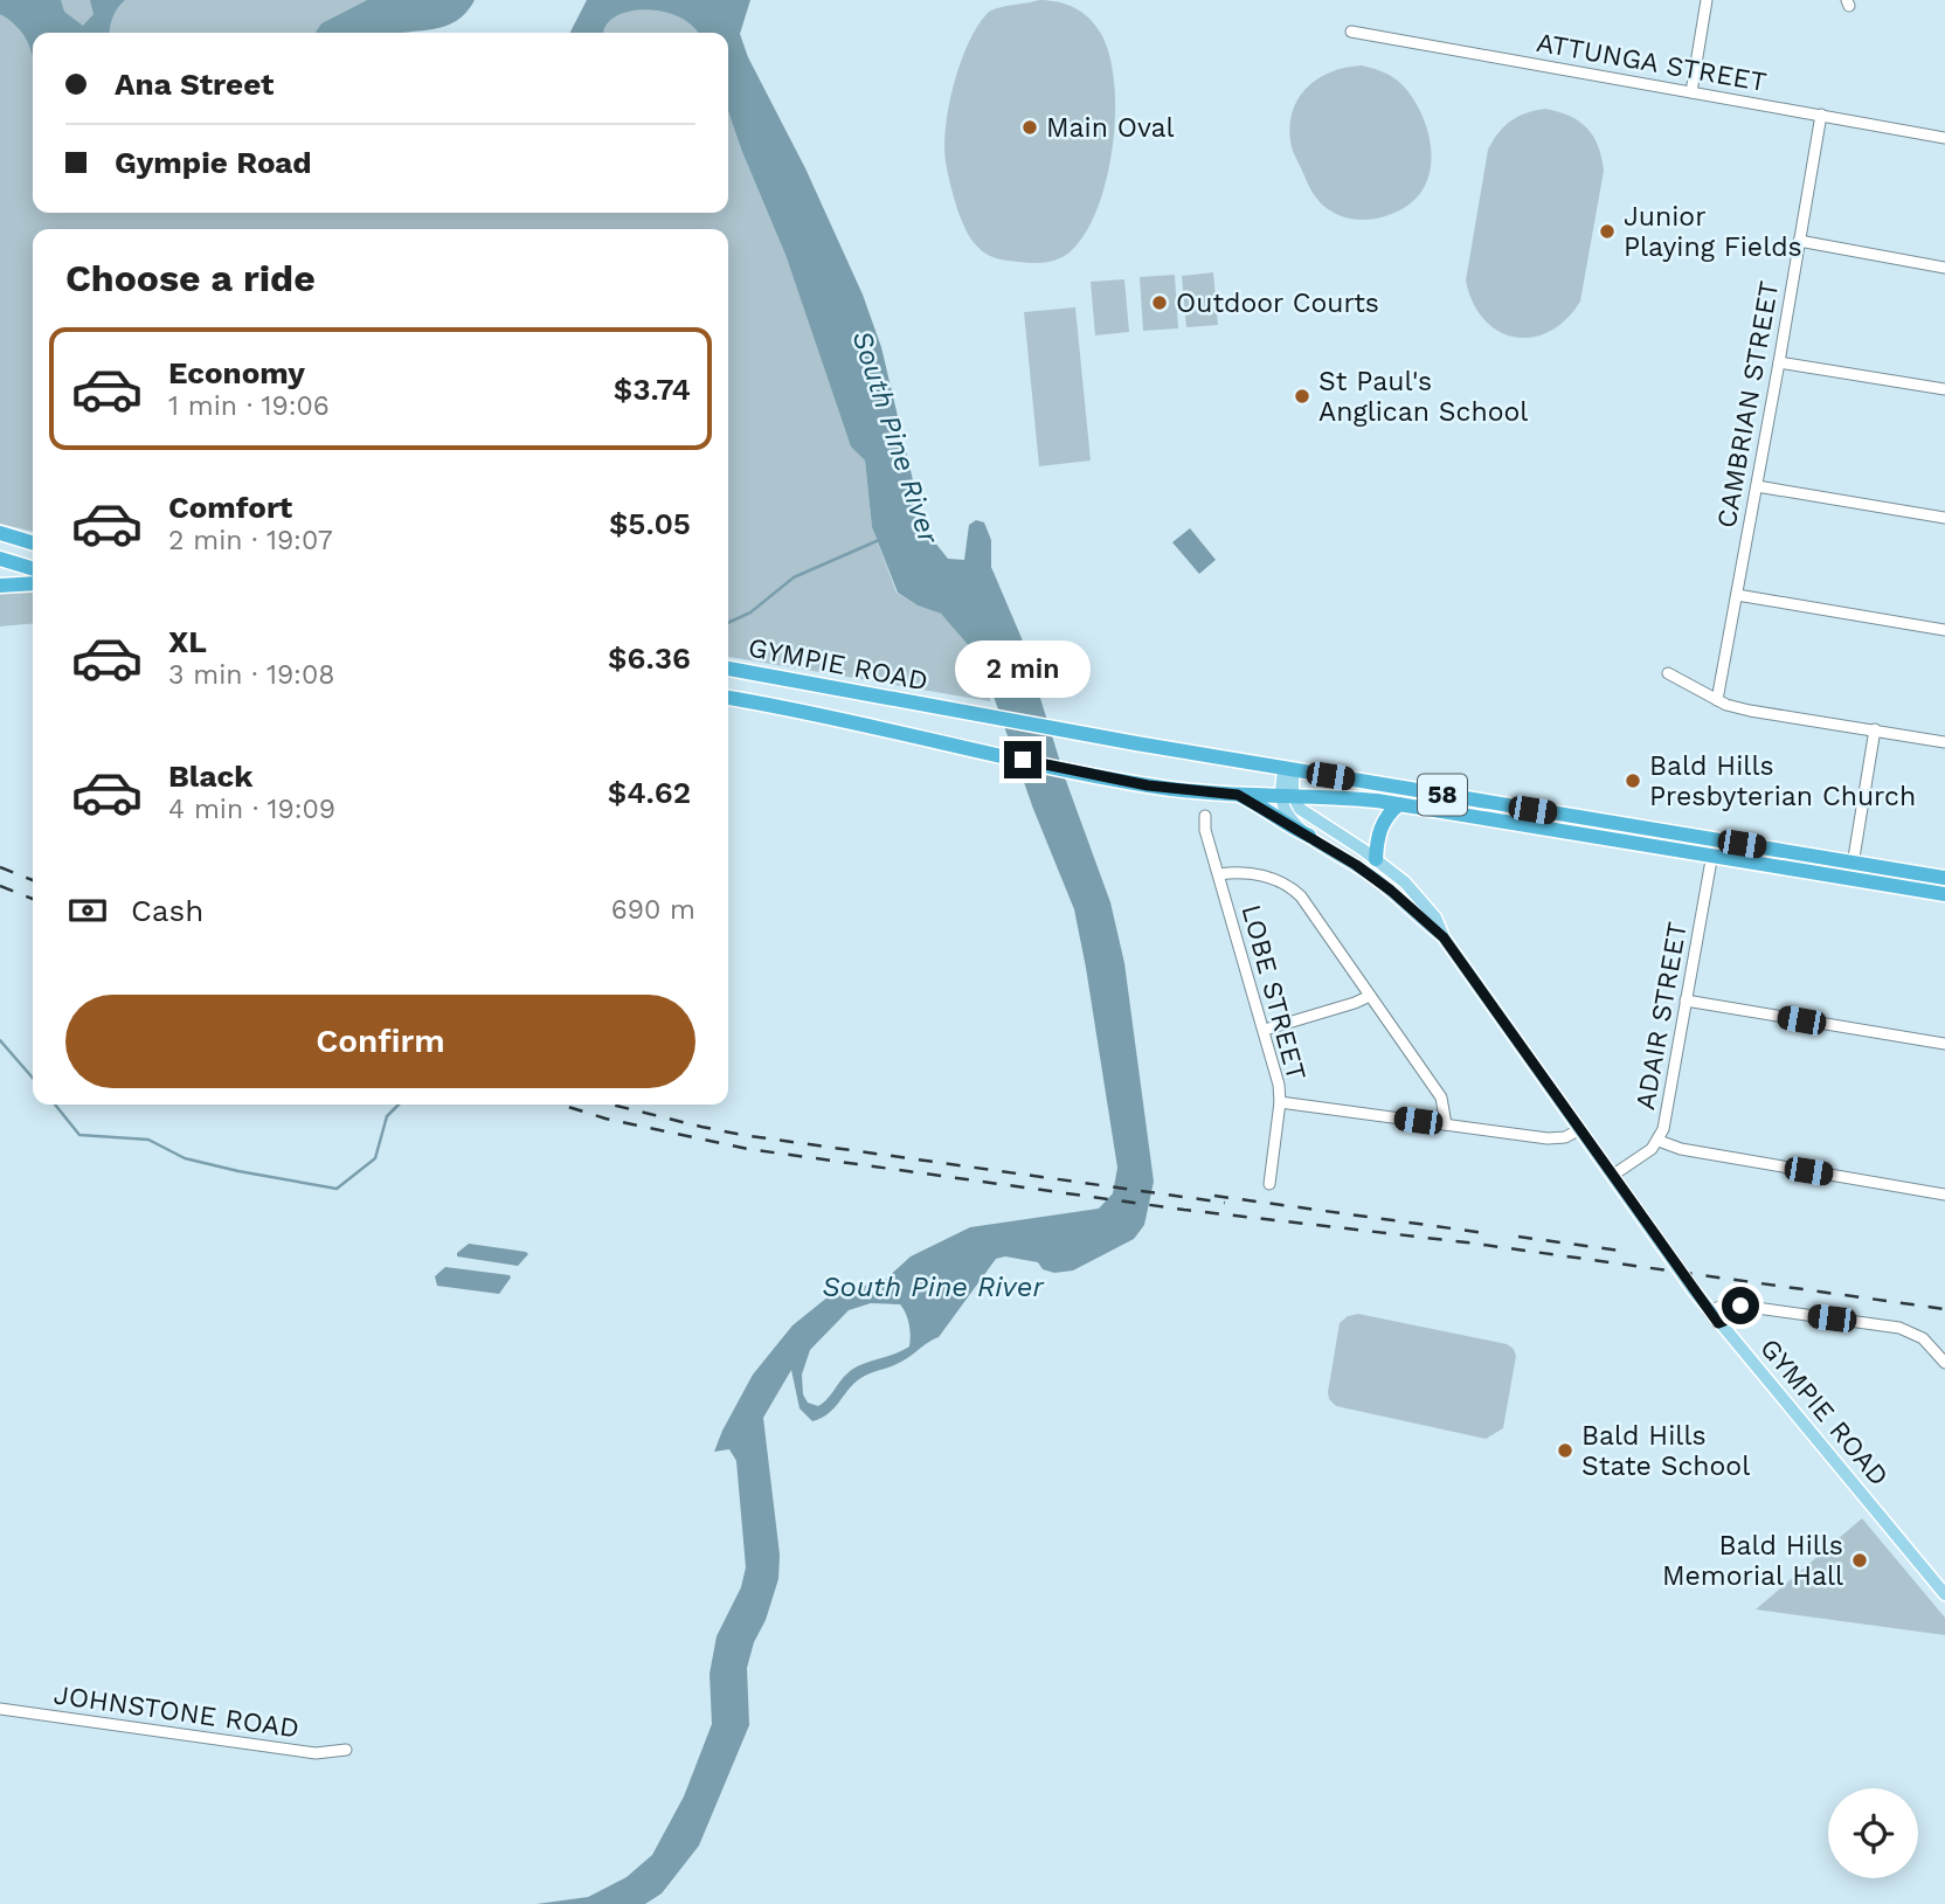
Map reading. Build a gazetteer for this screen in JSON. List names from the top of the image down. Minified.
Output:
{"streets":{"highway":["GYMPIE ROAD","58"],"street":["ATTUNGA STREET","CAMBRIAN STREET","LOBE STREET","ADAIR STREET","JOHNSTONE ROAD"]},"crossings":[["ATTUNGA STREET","CAMBRIAN STREET"],["GYMPIE ROAD","58"],["GYMPIE ROAD","ADAIR STREET"],["58","ADAIR STREET"]],"water":["South Pine River"],"places":["Main Oval","Junior Playing Fields","Outdoor Courts","St Paul's Anglican School","Bald Hills Presbyterian Church","Bald Hills State School","Bald Hills Memorial Hall"],"page":{"banner":["Ana Street","Gympie Road"],"heading":"Choose a ride","list":[{"name":"Economy","note":"1 min · 19:06","value":"$3.74"},{"name":"Comfort","note":"2 min · 19:07","value":"$5.05"},{"name":"XL","note":"3 min · 19:08","value":"$6.36"},{"name":"Black","note":"4 min · 19:09","value":"$4.62"}],"bubble":"2 min","pay":["Cash","690 m"],"buttons":"Confirm"}}
